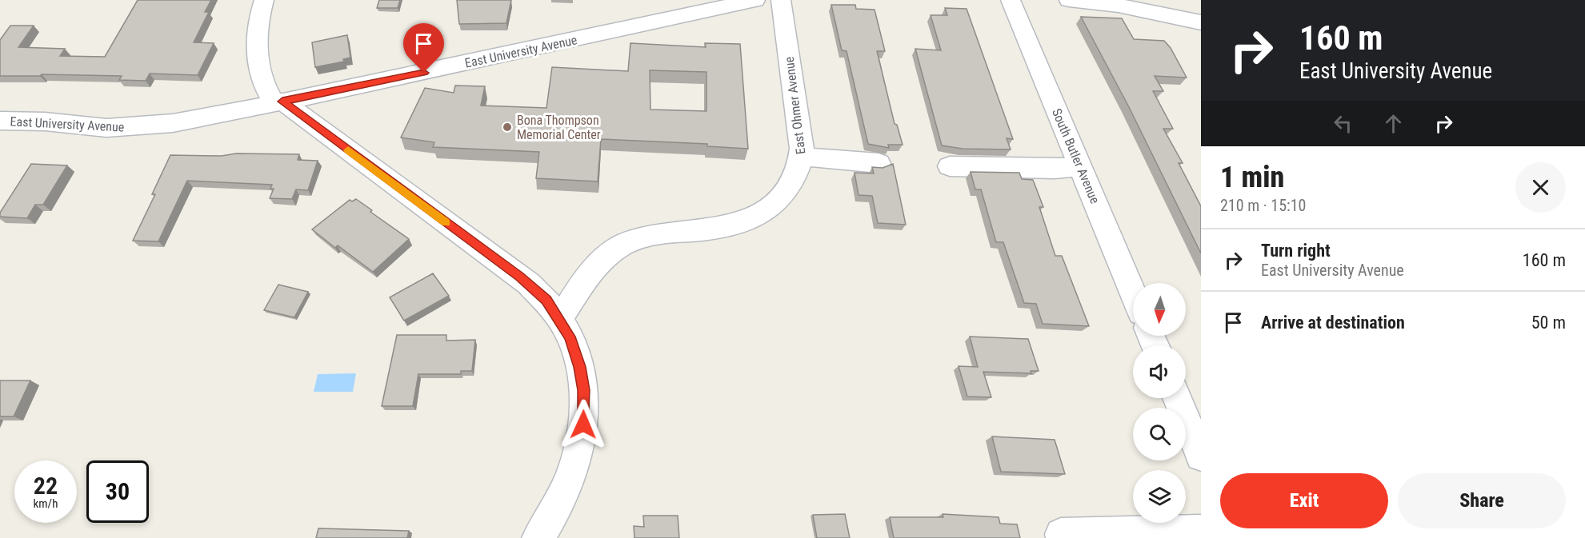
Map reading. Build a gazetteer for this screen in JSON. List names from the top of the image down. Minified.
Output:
{"streets":{"street":["East University Avenue","East Ohmer Avenue","South Butler Avenue"]},"places":["Bona Thompson Memorial Center"],"north":"bottom","page":{"turn":["160 m","East University Avenue"],"heading":["1 min","210 m · 15:10"],"list":[{"name":"Turn right","note":"East University Avenue","value":"160 m"},{"name":"Arrive at destination","value":"50 m"}],"speed":"22 km/h","limit":"30","buttons":["Exit","Share"]}}
